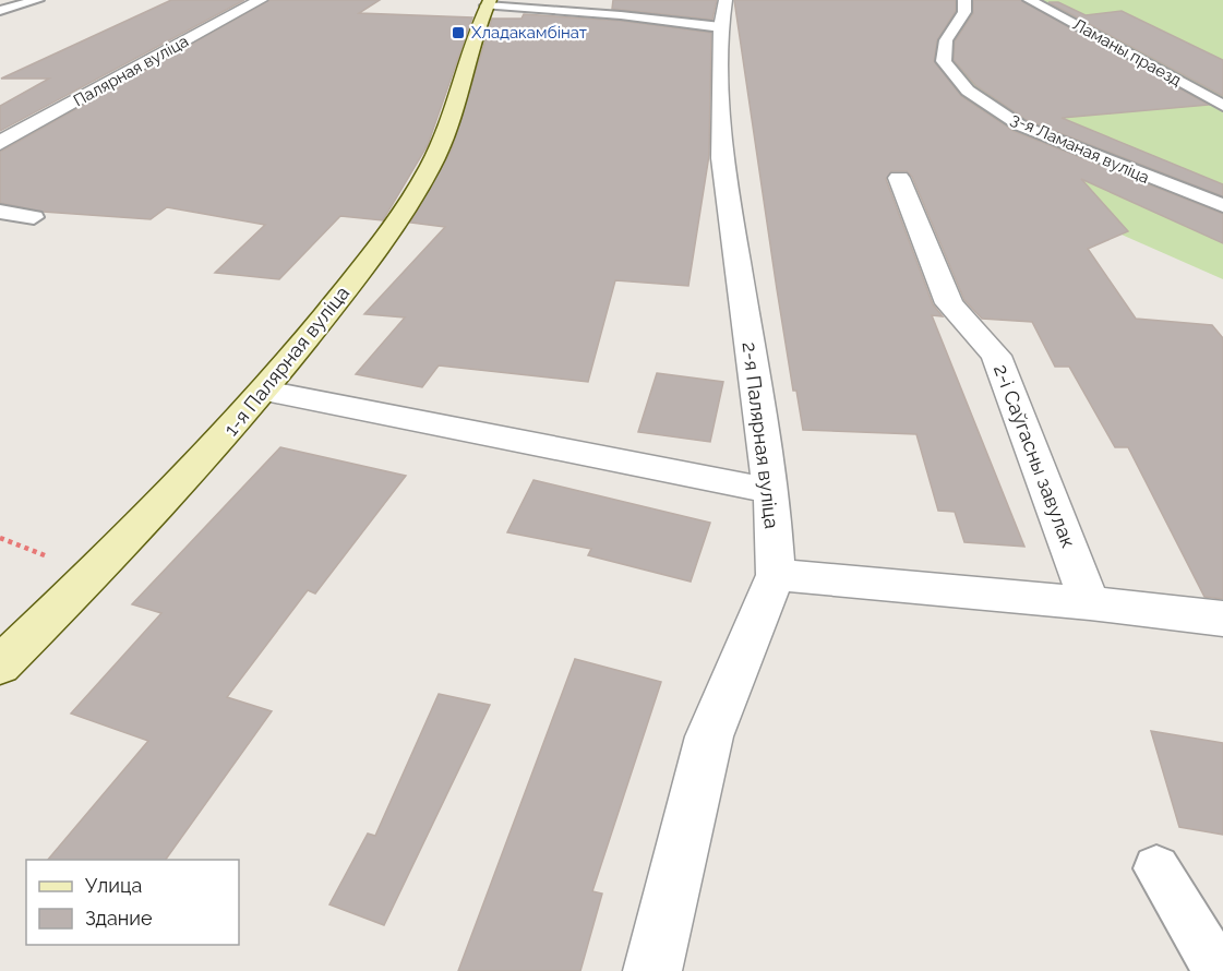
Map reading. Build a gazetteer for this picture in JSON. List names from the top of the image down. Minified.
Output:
{"streets":{"street":["Палярная вуліца","1-я Палярная вуліца","2-я Палярная вуліца","2-і Саўгасны завулак"],"lane":["Ламаны праезд","3-я Ламаная вуліца"]},"places":{"transit":["Хладакамбінат"]},"legend":["Улица","Здание"]}
